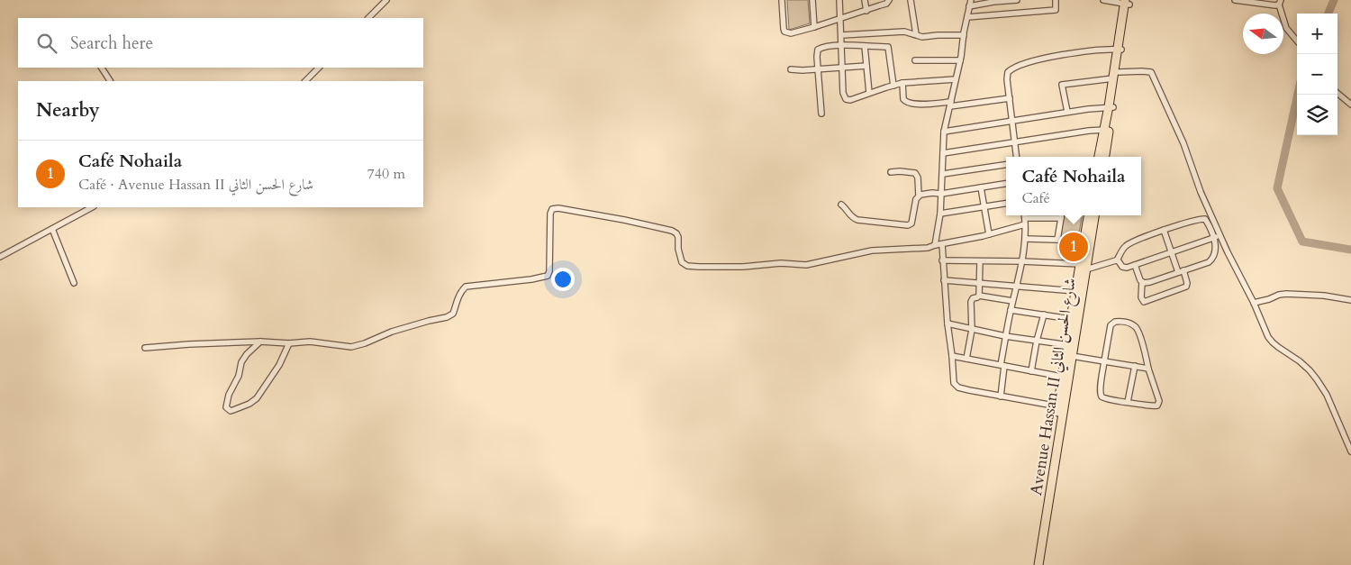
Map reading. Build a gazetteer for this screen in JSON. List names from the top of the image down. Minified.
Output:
{"streets":{"main road":["Avenue Hassan II شارع الحسن الثاني"]},"north":"left","page":{"map_buttons":["+","−"],"search":"Search here","heading":"Nearby","list":[{"mark":"1","name":"Café Nohaila","note":"Café · Avenue Hassan II شارع الحسن الثاني","value":"740 m"}],"popup":["Café Nohaila","Café"],"pins":"1"}}
